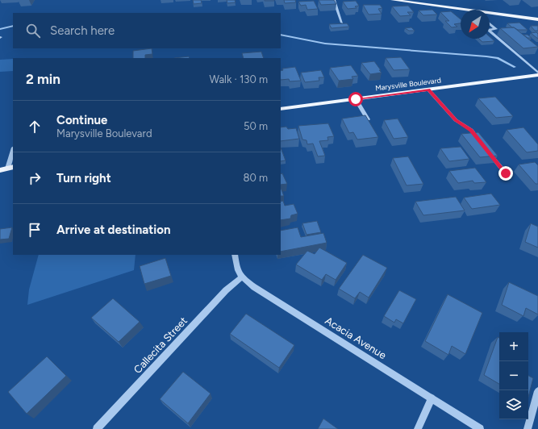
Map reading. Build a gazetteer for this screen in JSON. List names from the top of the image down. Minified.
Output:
{"streets":{"main road":["Marysville Boulevard"],"street":["Acacia Avenue","Callecita Street"]},"crossings":[["Acacia Avenue","Callecita Street"]],"north":"bottom left","page":{"search":"Search here","heading":["2 min","Walk · 130 m"],"list":[["Continue","Marysville Boulevard","50 m"],["Turn right","80 m"],"Arrive at destination"],"map_buttons":["+","−"]}}
